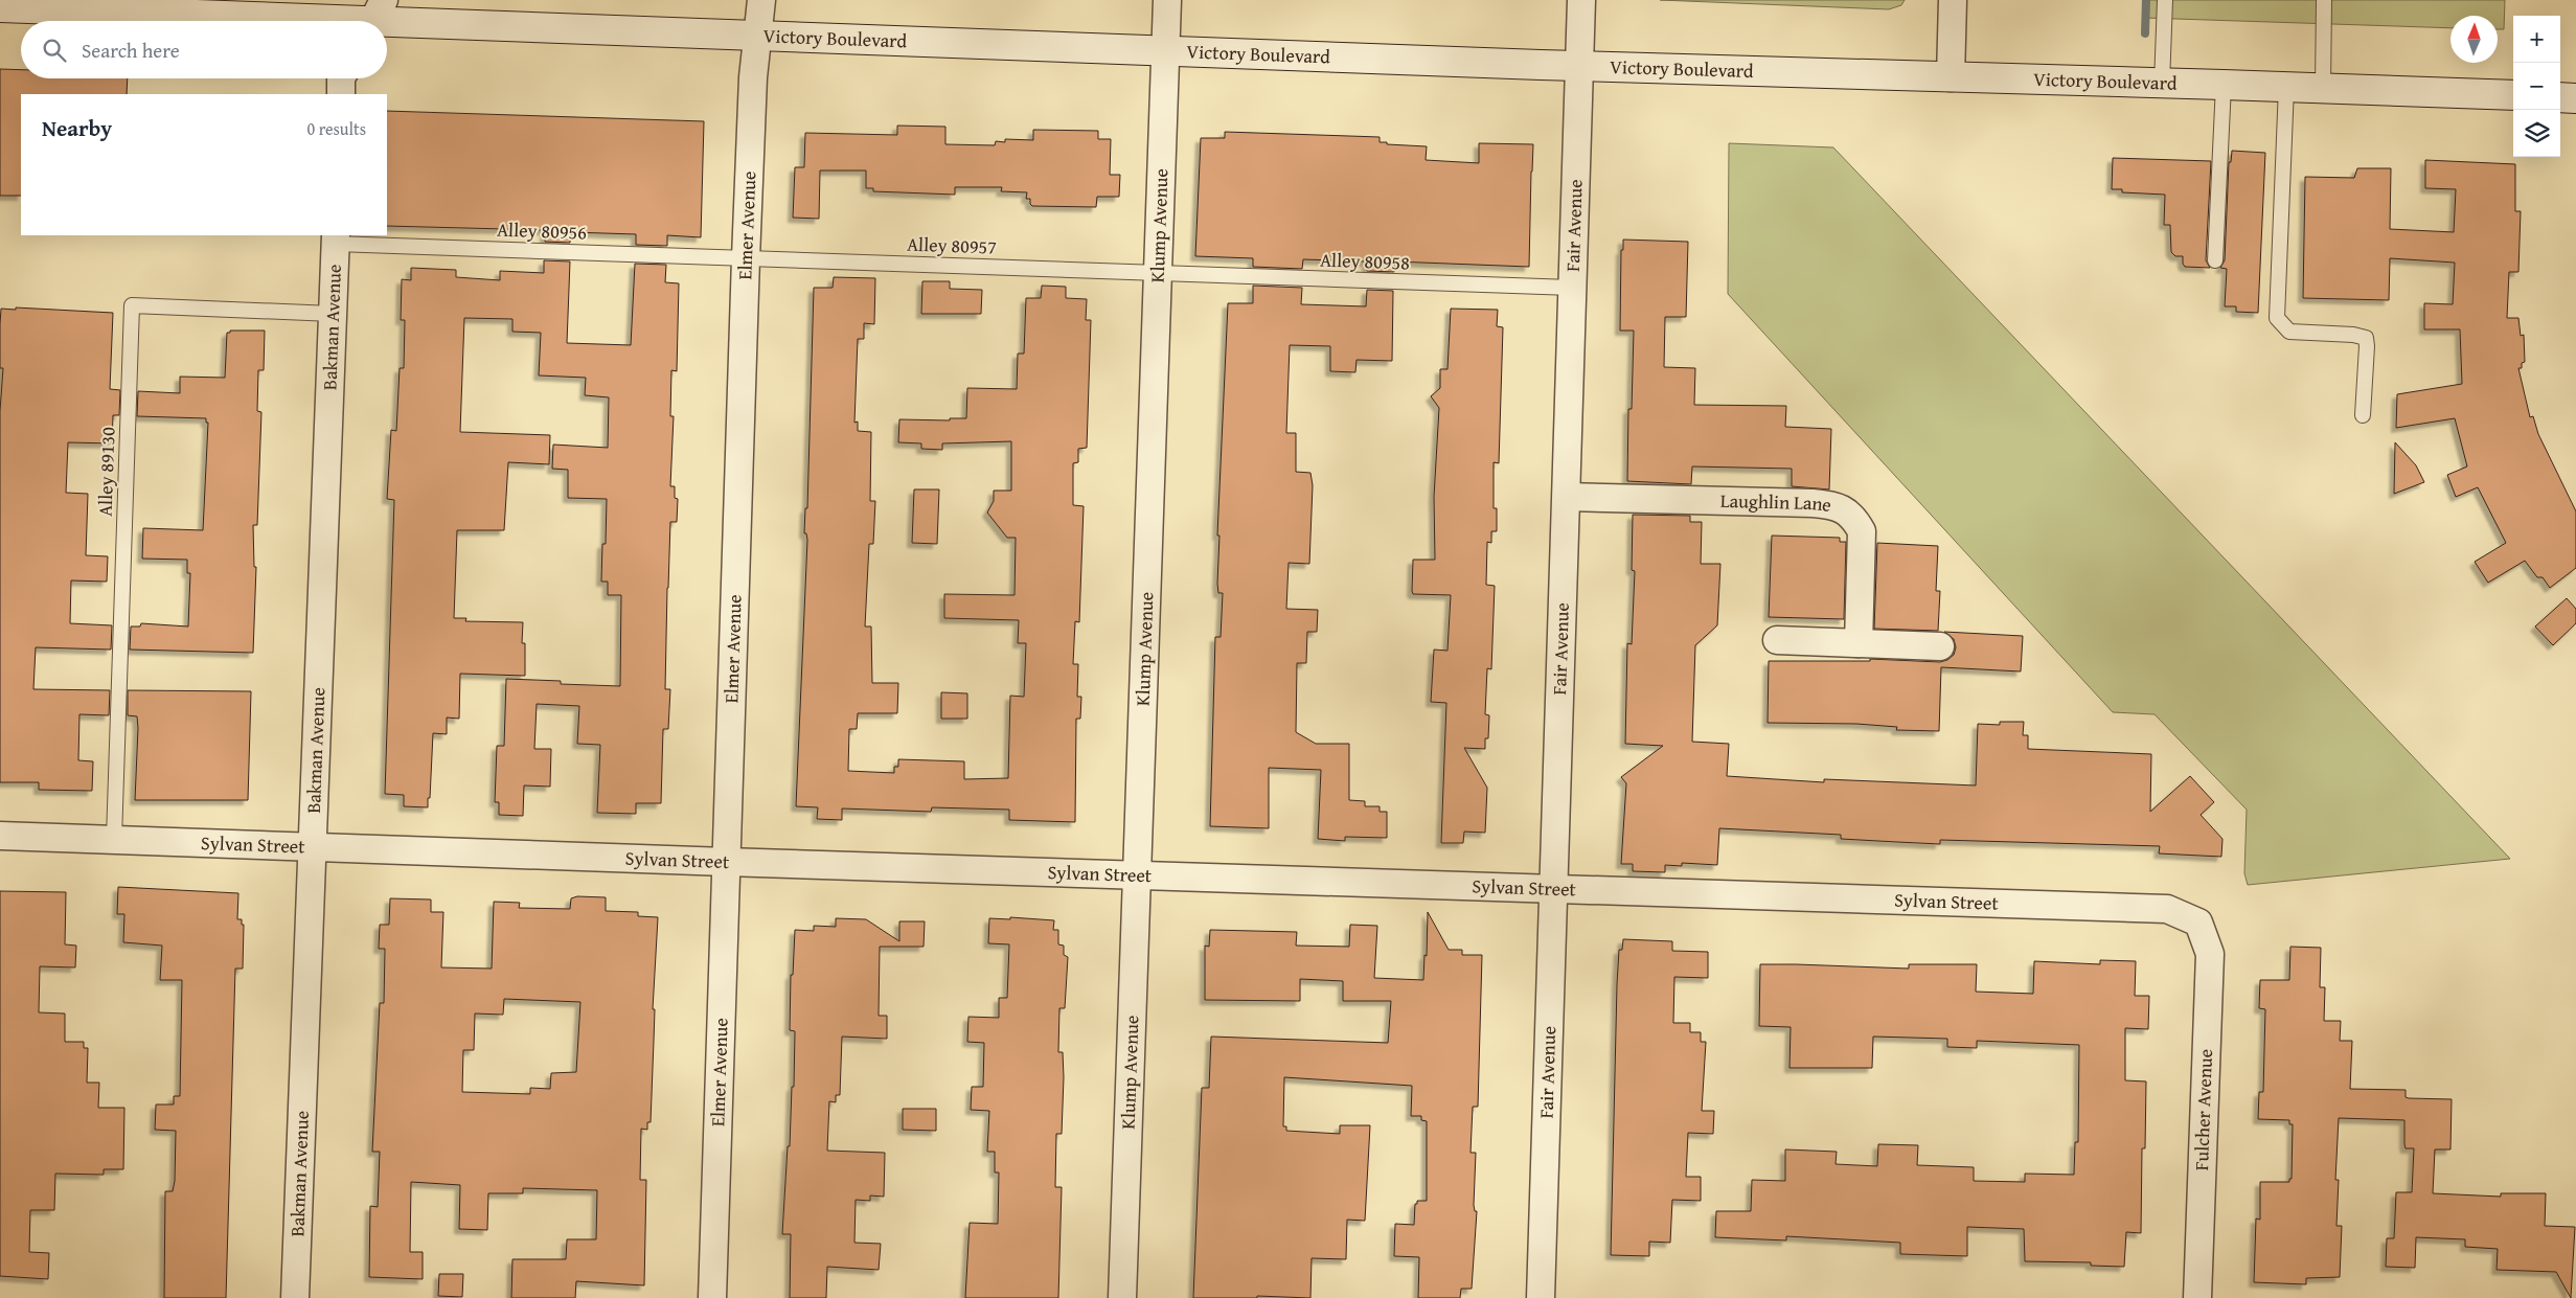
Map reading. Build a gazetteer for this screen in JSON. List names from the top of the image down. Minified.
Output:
{"streets":{"main road":["Victory Boulevard"],"street":["Elmer Avenue","Klump Avenue","Fair Avenue","Bakman Avenue","Laughlin Lane","Sylvan Street","Fulcher Avenue"],"lane":["Alley 80956","Alley 80957","Alley 80958","Alley 89130"]},"crossings":[["Victory Boulevard","Elmer Avenue"],["Victory Boulevard","Klump Avenue"],["Victory Boulevard","Fair Avenue"],["Elmer Avenue","Alley 80956"],["Elmer Avenue","Alley 80957"],["Elmer Avenue","Sylvan Street"],["Klump Avenue","Alley 80957"],["Klump Avenue","Alley 80958"],["Klump Avenue","Sylvan Street"],["Fair Avenue","Alley 80958"],["Fair Avenue","Laughlin Lane"],["Fair Avenue","Sylvan Street"],["Alley 80956","Alley 80957"],["Alley 80956","Bakman Avenue"],["Alley 80957","Alley 80958"],["Bakman Avenue","Alley 89130"],["Bakman Avenue","Sylvan Street"],["Alley 89130","Sylvan Street"],["Sylvan Street","Fulcher Avenue"]],"north":"top","page":{"map_buttons":["+","−"],"search":"Search here","heading":["Nearby","0 results"]}}
